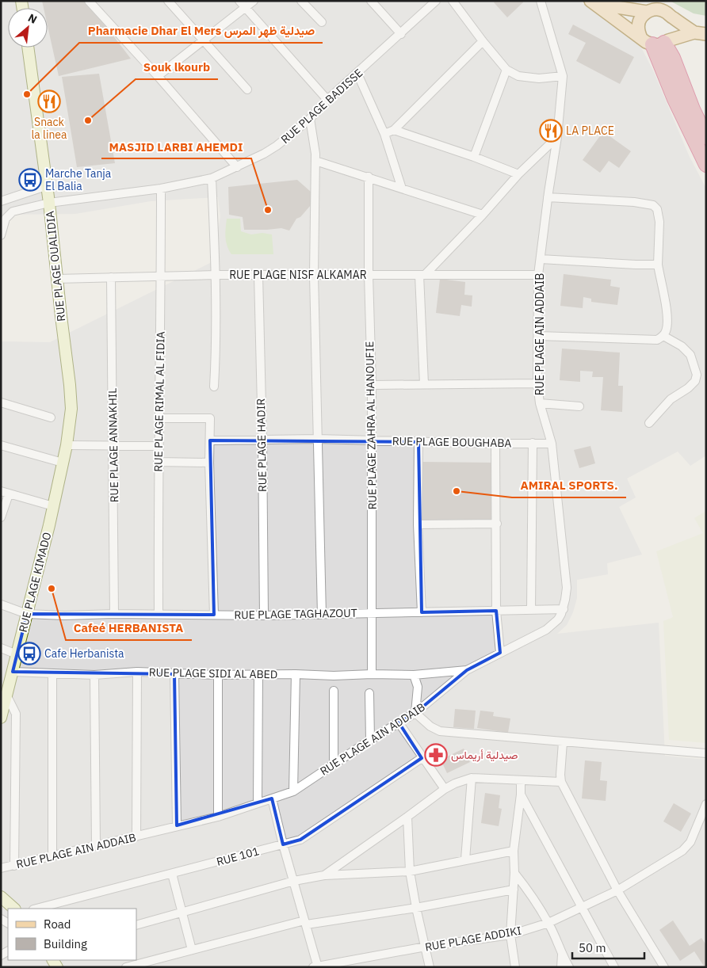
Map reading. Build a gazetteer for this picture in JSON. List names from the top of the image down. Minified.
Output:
{"streets":{"street":["RUE PLAGE BADISSE","RUE PLAGE OUALIDIA","RUE PLAGE NISF ALKAMAR","RUE PLAGE AIN ADDAIB","RUE PLAGE RIMAL AL FIDIA","RUE PLAGE ZAHRA AL HANOUFIE","RUE PLAGE BOUGHABA","RUE PLAGE ANNAKHIL","RUE PLAGE HADIR","RUE PLAGE KIMADO","RUE PLAGE TAGHAZOUT","RUE PLAGE SIDI AL ABED","RUE 101","RUE PLAGE ADDIKI"]},"crossings":[["RUE PLAGE BADISSE","RUE PLAGE OUALIDIA"],["RUE PLAGE BADISSE","RUE PLAGE RIMAL AL FIDIA"],["RUE PLAGE OUALIDIA","RUE PLAGE NISF ALKAMAR"],["RUE PLAGE OUALIDIA","RUE PLAGE KIMADO"],["RUE PLAGE NISF ALKAMAR","RUE PLAGE AIN ADDAIB"],["RUE PLAGE NISF ALKAMAR","RUE PLAGE RIMAL AL FIDIA"],["RUE PLAGE NISF ALKAMAR","RUE PLAGE ZAHRA AL HANOUFIE"],["RUE PLAGE NISF ALKAMAR","RUE PLAGE ANNAKHIL"],["RUE PLAGE NISF ALKAMAR","RUE PLAGE HADIR"],["RUE PLAGE AIN ADDAIB","RUE PLAGE BOUGHABA"],["RUE PLAGE AIN ADDAIB","RUE PLAGE TAGHAZOUT"],["RUE PLAGE AIN ADDAIB","RUE PLAGE SIDI AL ABED"],["RUE PLAGE RIMAL AL FIDIA","RUE PLAGE TAGHAZOUT"],["RUE PLAGE ZAHRA AL HANOUFIE","RUE PLAGE BOUGHABA"],["RUE PLAGE ZAHRA AL HANOUFIE","RUE PLAGE TAGHAZOUT"],["RUE PLAGE ZAHRA AL HANOUFIE","RUE PLAGE SIDI AL ABED"],["RUE PLAGE BOUGHABA","RUE PLAGE HADIR"],["RUE PLAGE ANNAKHIL","RUE PLAGE TAGHAZOUT"],["RUE PLAGE HADIR","RUE PLAGE TAGHAZOUT"],["RUE PLAGE KIMADO","RUE PLAGE TAGHAZOUT"],["RUE PLAGE KIMADO","RUE PLAGE SIDI AL ABED"]],"places":{"other":["Pharmacie Dhar El Mers صيدلية ظهر المرس","Souk lkourb","MASJID LARBI AHEMDI","AMIRAL SPORTS.","Cafeé HERBANISTA"],"restaurant":["Snack la linea","LA PLACE"],"bus stop":["Marche Tanja El Balia","Cafe Herbanista"],"pharmacy":["صيدلية أريماس"]},"legend":["Road","Building"],"scale_bar":"50 m","north":"top right"}
